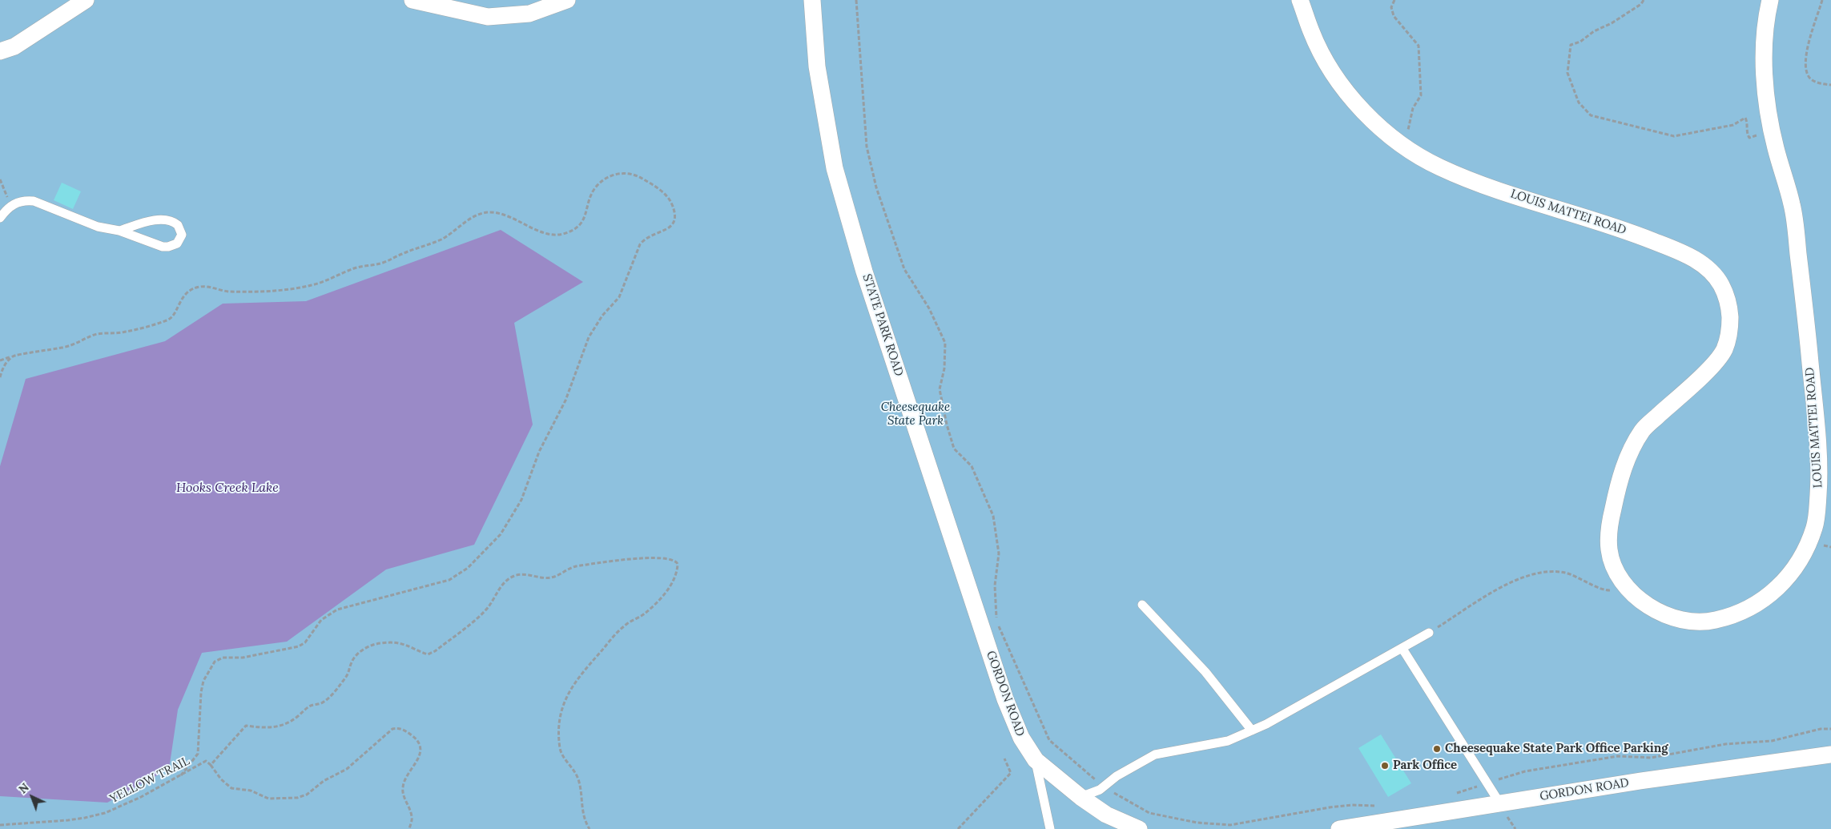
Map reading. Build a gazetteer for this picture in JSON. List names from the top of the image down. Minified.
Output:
{"streets":{"street":["LOUIS MATTEI ROAD","STATE PARK ROAD","GORDON ROAD"],"path":["YELLOW TRAIL"]},"crossings":[["STATE PARK ROAD","GORDON ROAD"]],"water":["Hooks Creek Lake"],"parks":["Cheesequake State Park"],"places":["Cheesequake State Park Office Parking","Park Office"],"north":"top left"}
